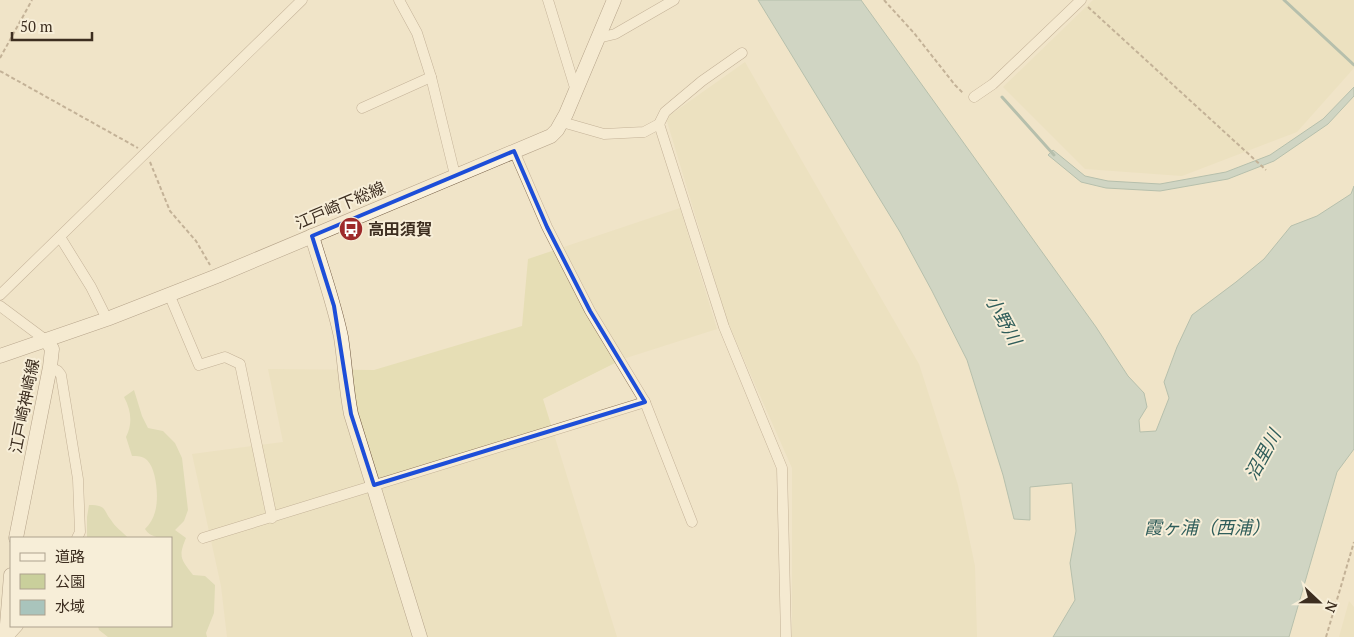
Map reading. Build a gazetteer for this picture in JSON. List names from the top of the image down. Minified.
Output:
{"streets":{"main road":["江戸崎下総線","江戸崎神崎線"]},"crossings":[["江戸崎下総線","江戸崎神崎線"]],"water":["小野川","沼里川","霞ヶ浦（西浦）"],"places":{"bus stop":["高田須賀"]},"legend":["道路","公園","水域"],"scale_bar":"50 m","north":"right"}
